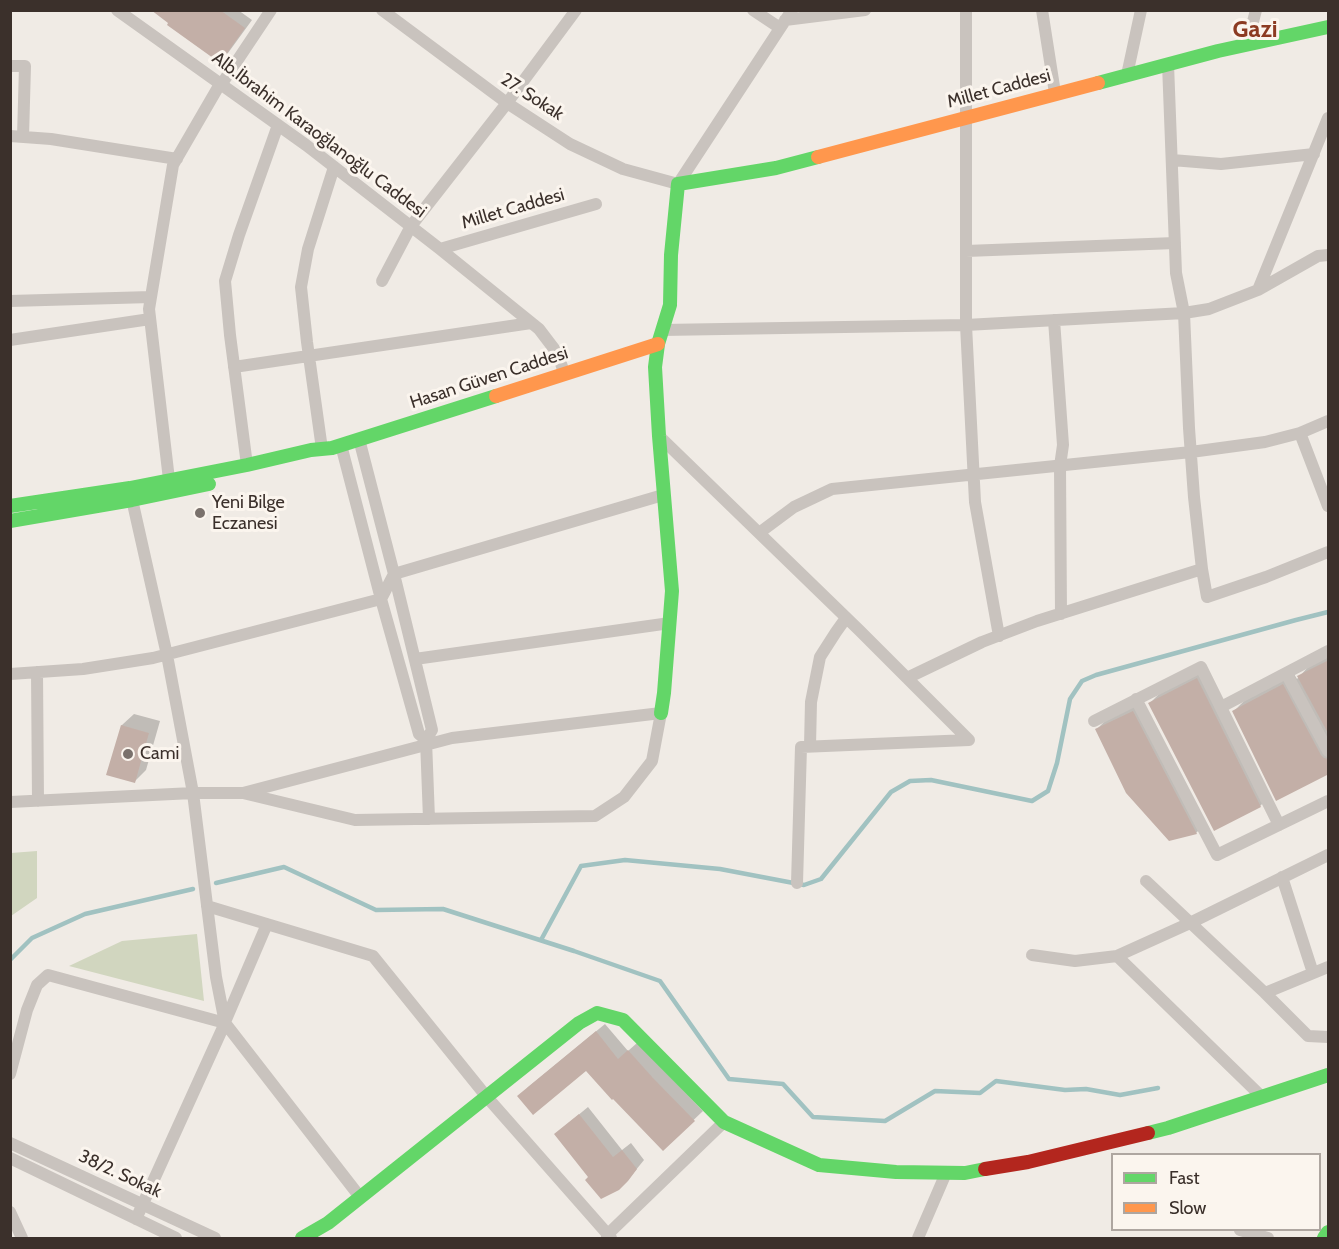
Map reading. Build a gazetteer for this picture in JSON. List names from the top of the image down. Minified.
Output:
{"streets":{"street":["Millet Caddesi","27. Sokak","Alb.İbrahim Karaoğlanoğlu Caddesi","Hasan Güven Caddesi","38/2. Sokak"]},"crossings":[["Millet Caddesi","27. Sokak"],["Millet Caddesi","Alb.İbrahim Karaoğlanoğlu Caddesi"],["Alb.İbrahim Karaoğlanoğlu Caddesi","Hasan Güven Caddesi"]],"districts":["Gazi"],"places":["Yeni Bilge Eczanesi","Cami"],"legend":["Fast","Slow"]}
